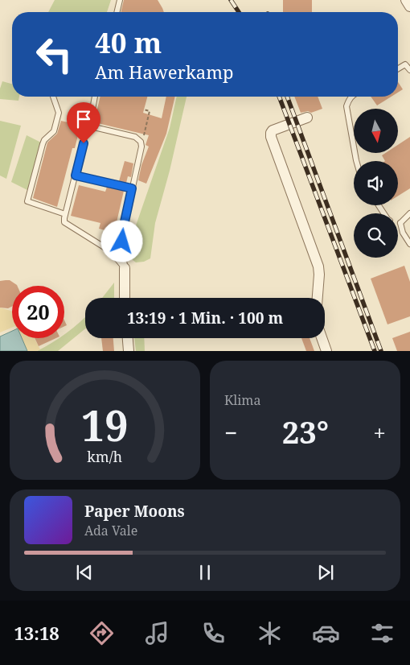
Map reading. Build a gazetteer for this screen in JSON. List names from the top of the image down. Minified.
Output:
{"north":"bottom","page":{"turn":["40 m","Am Hawerkamp"],"limit":"20","trip":"13:19 · 1 Min. · 100 m","tile":"Klima","heat":["−","23°","+"],"song":["Paper Moons","Ada Vale"],"tabs":"13:18","gauge":["19","km/h"]}}
